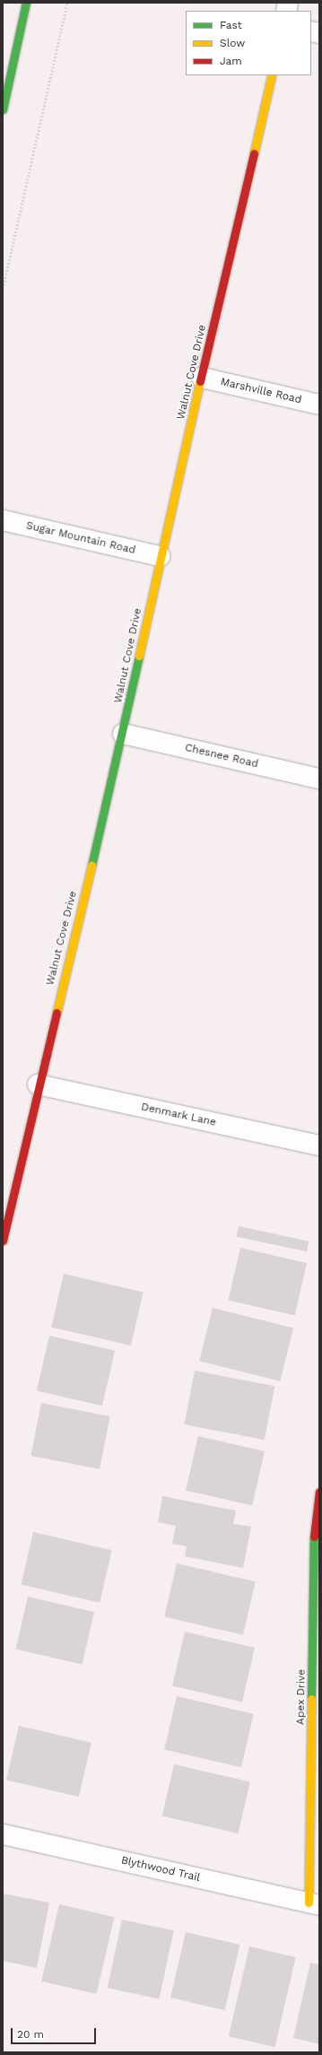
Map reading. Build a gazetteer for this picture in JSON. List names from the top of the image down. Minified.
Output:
{"streets":{"street":["Walnut Cove Drive","Marshville Road","Sugar Mountain Road","Chesnee Road","Denmark Lane","Apex Drive","Blythwood Trail"]},"crossings":[["Walnut Cove Drive","Marshville Road"],["Walnut Cove Drive","Sugar Mountain Road"],["Walnut Cove Drive","Chesnee Road"],["Walnut Cove Drive","Denmark Lane"],["Apex Drive","Blythwood Trail"]],"legend":["Fast","Slow","Jam"],"scale_bar":"20 m"}
